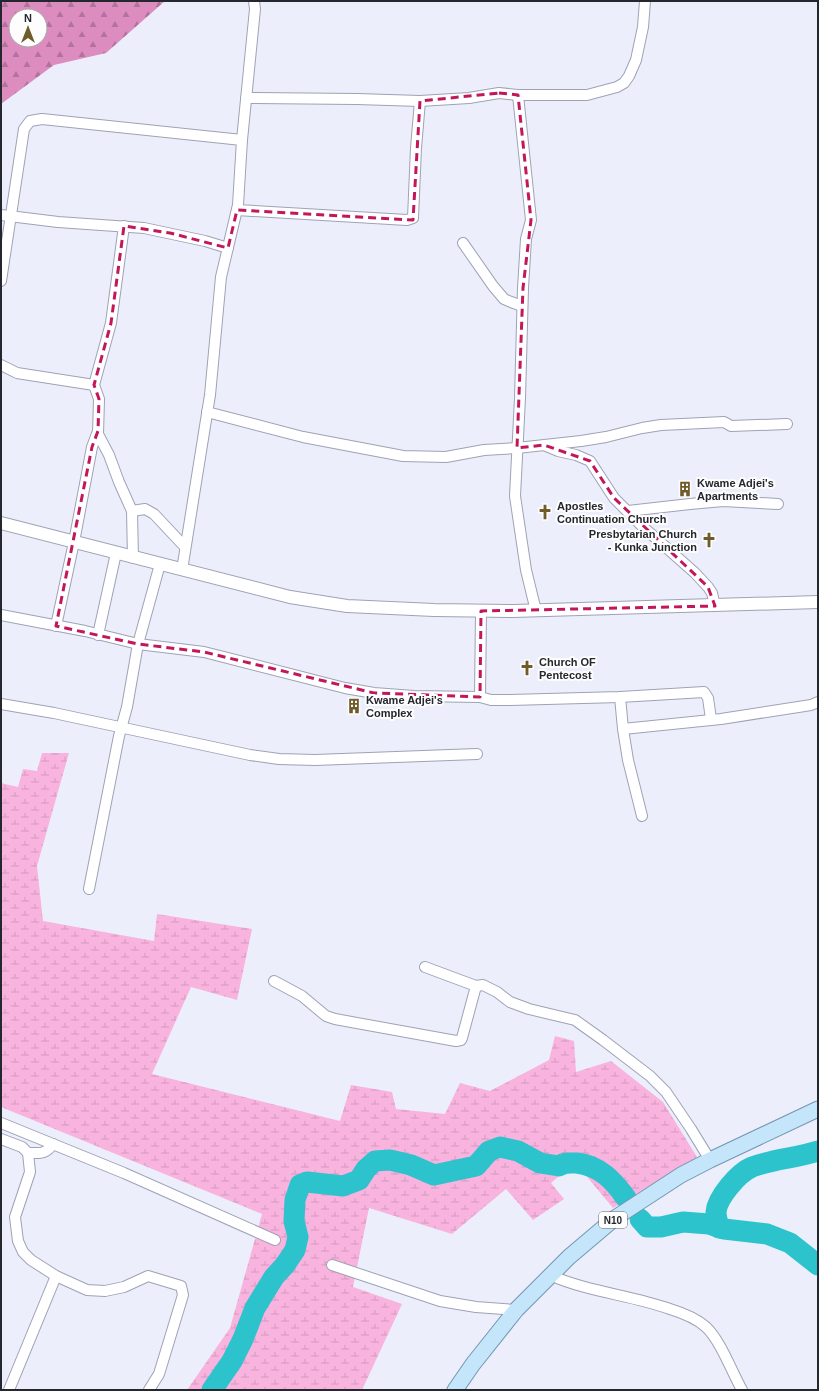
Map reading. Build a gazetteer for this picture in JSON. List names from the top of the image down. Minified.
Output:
{"streets":{"main road":["N10"]},"places":{"building":["Kwame Adjei's Apartments","Kwame Adjei's Complex"],"church":["Apostles Continuation Church","Presbytarian Church - Kunka Junction","Church OF Pentecost"]},"north":"top"}
